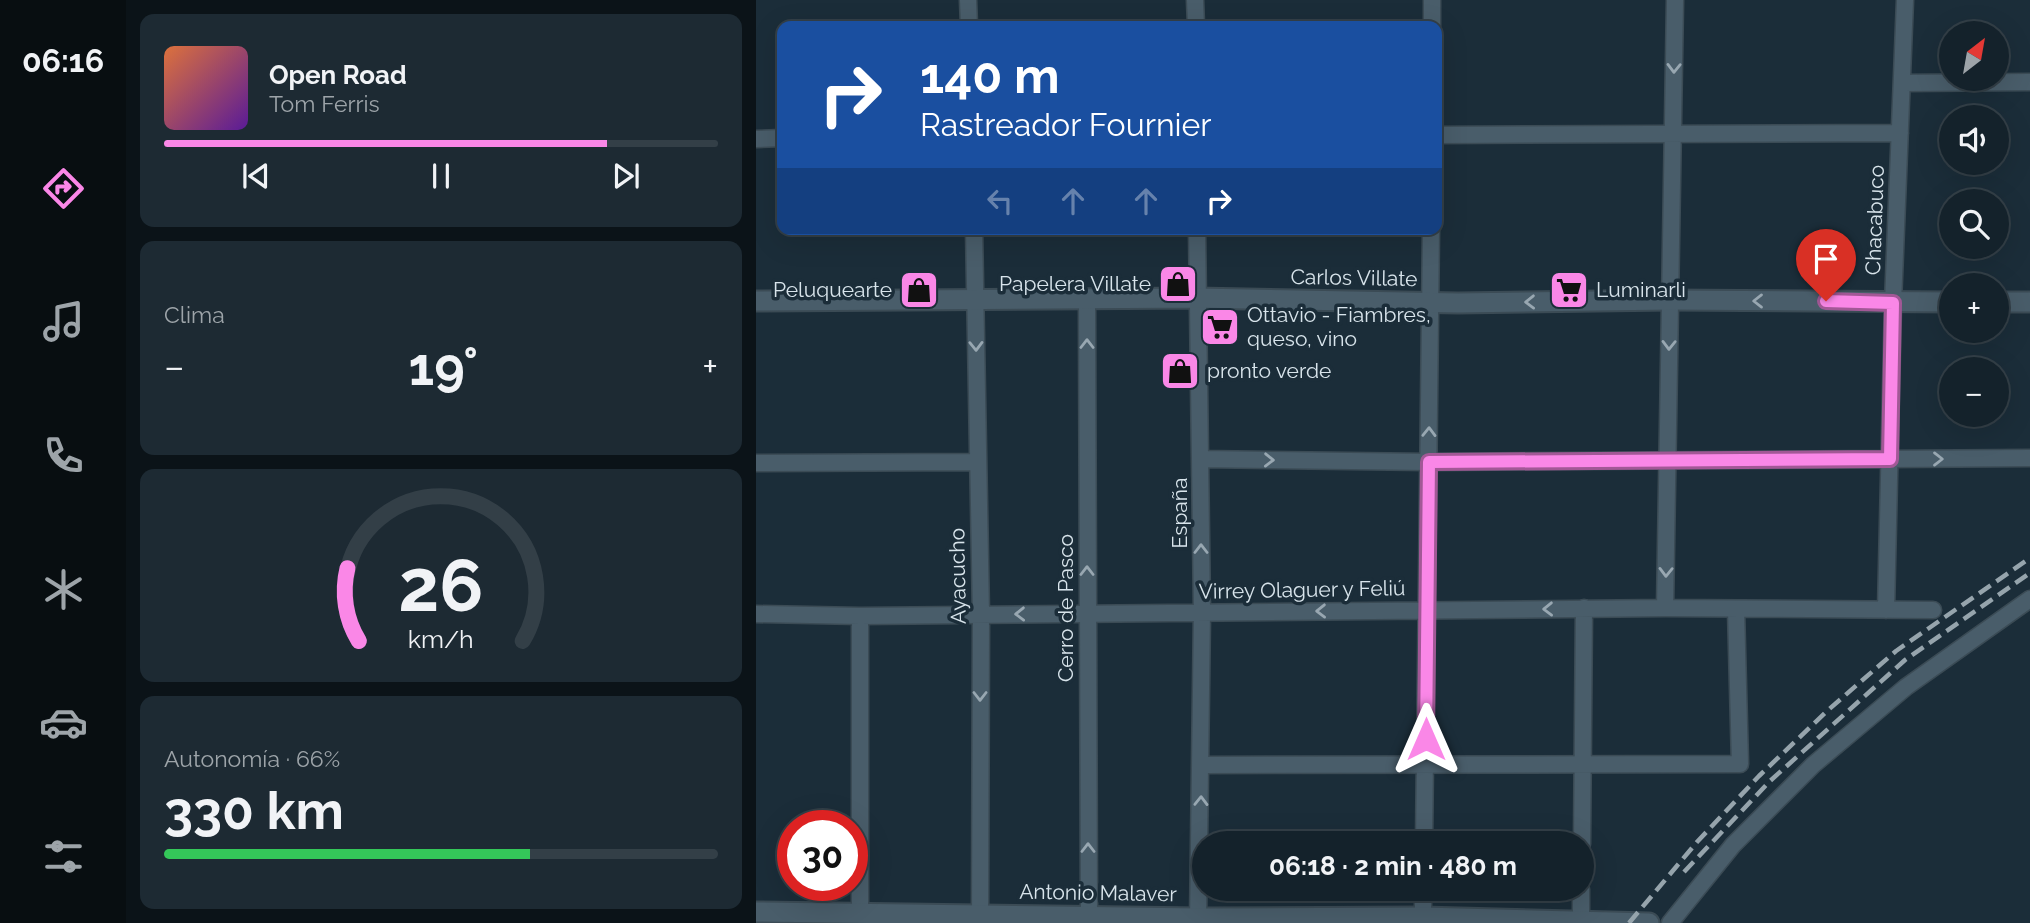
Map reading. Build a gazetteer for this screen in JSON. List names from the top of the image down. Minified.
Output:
{"streets":{"street":["Chacabuco","Carlos Villate","España","Ayacucho","Virrey Olaguer y Feliú","Cerro de Pasco","Antonio Malaver"]},"crossings":[["Chacabuco","Carlos Villate"],["Chacabuco","Virrey Olaguer y Feliú"],["Carlos Villate","España"],["Carlos Villate","Ayacucho"],["Carlos Villate","Cerro de Pasco"],["España","Virrey Olaguer y Feliú"],["España","Antonio Malaver"],["Ayacucho","Virrey Olaguer y Feliú"],["Ayacucho","Antonio Malaver"],["Virrey Olaguer y Feliú","Cerro de Pasco"],["Cerro de Pasco","Antonio Malaver"]],"one_way":["España","Virrey Olaguer y Feliú","Cerro de Pasco"],"places":{"shop":["Papelera Villate","Peluquearte","pronto verde"],"supermarket":["Luminarli","Ottavio - Fiambres, queso, vino"]},"north":"top right","page":{"tabs":"06:16","map_buttons":["+","−"],"turn":["140 m","Rastreador Fournier"],"song":["Open Road","Tom Ferris"],"tile":["Clima",["Autonomía · 66%","330 km"]],"heat":["−","19°","+"],"limit":"30","trip":"06:18 · 2 min · 480 m","gauge":["26","km/h"]}}
